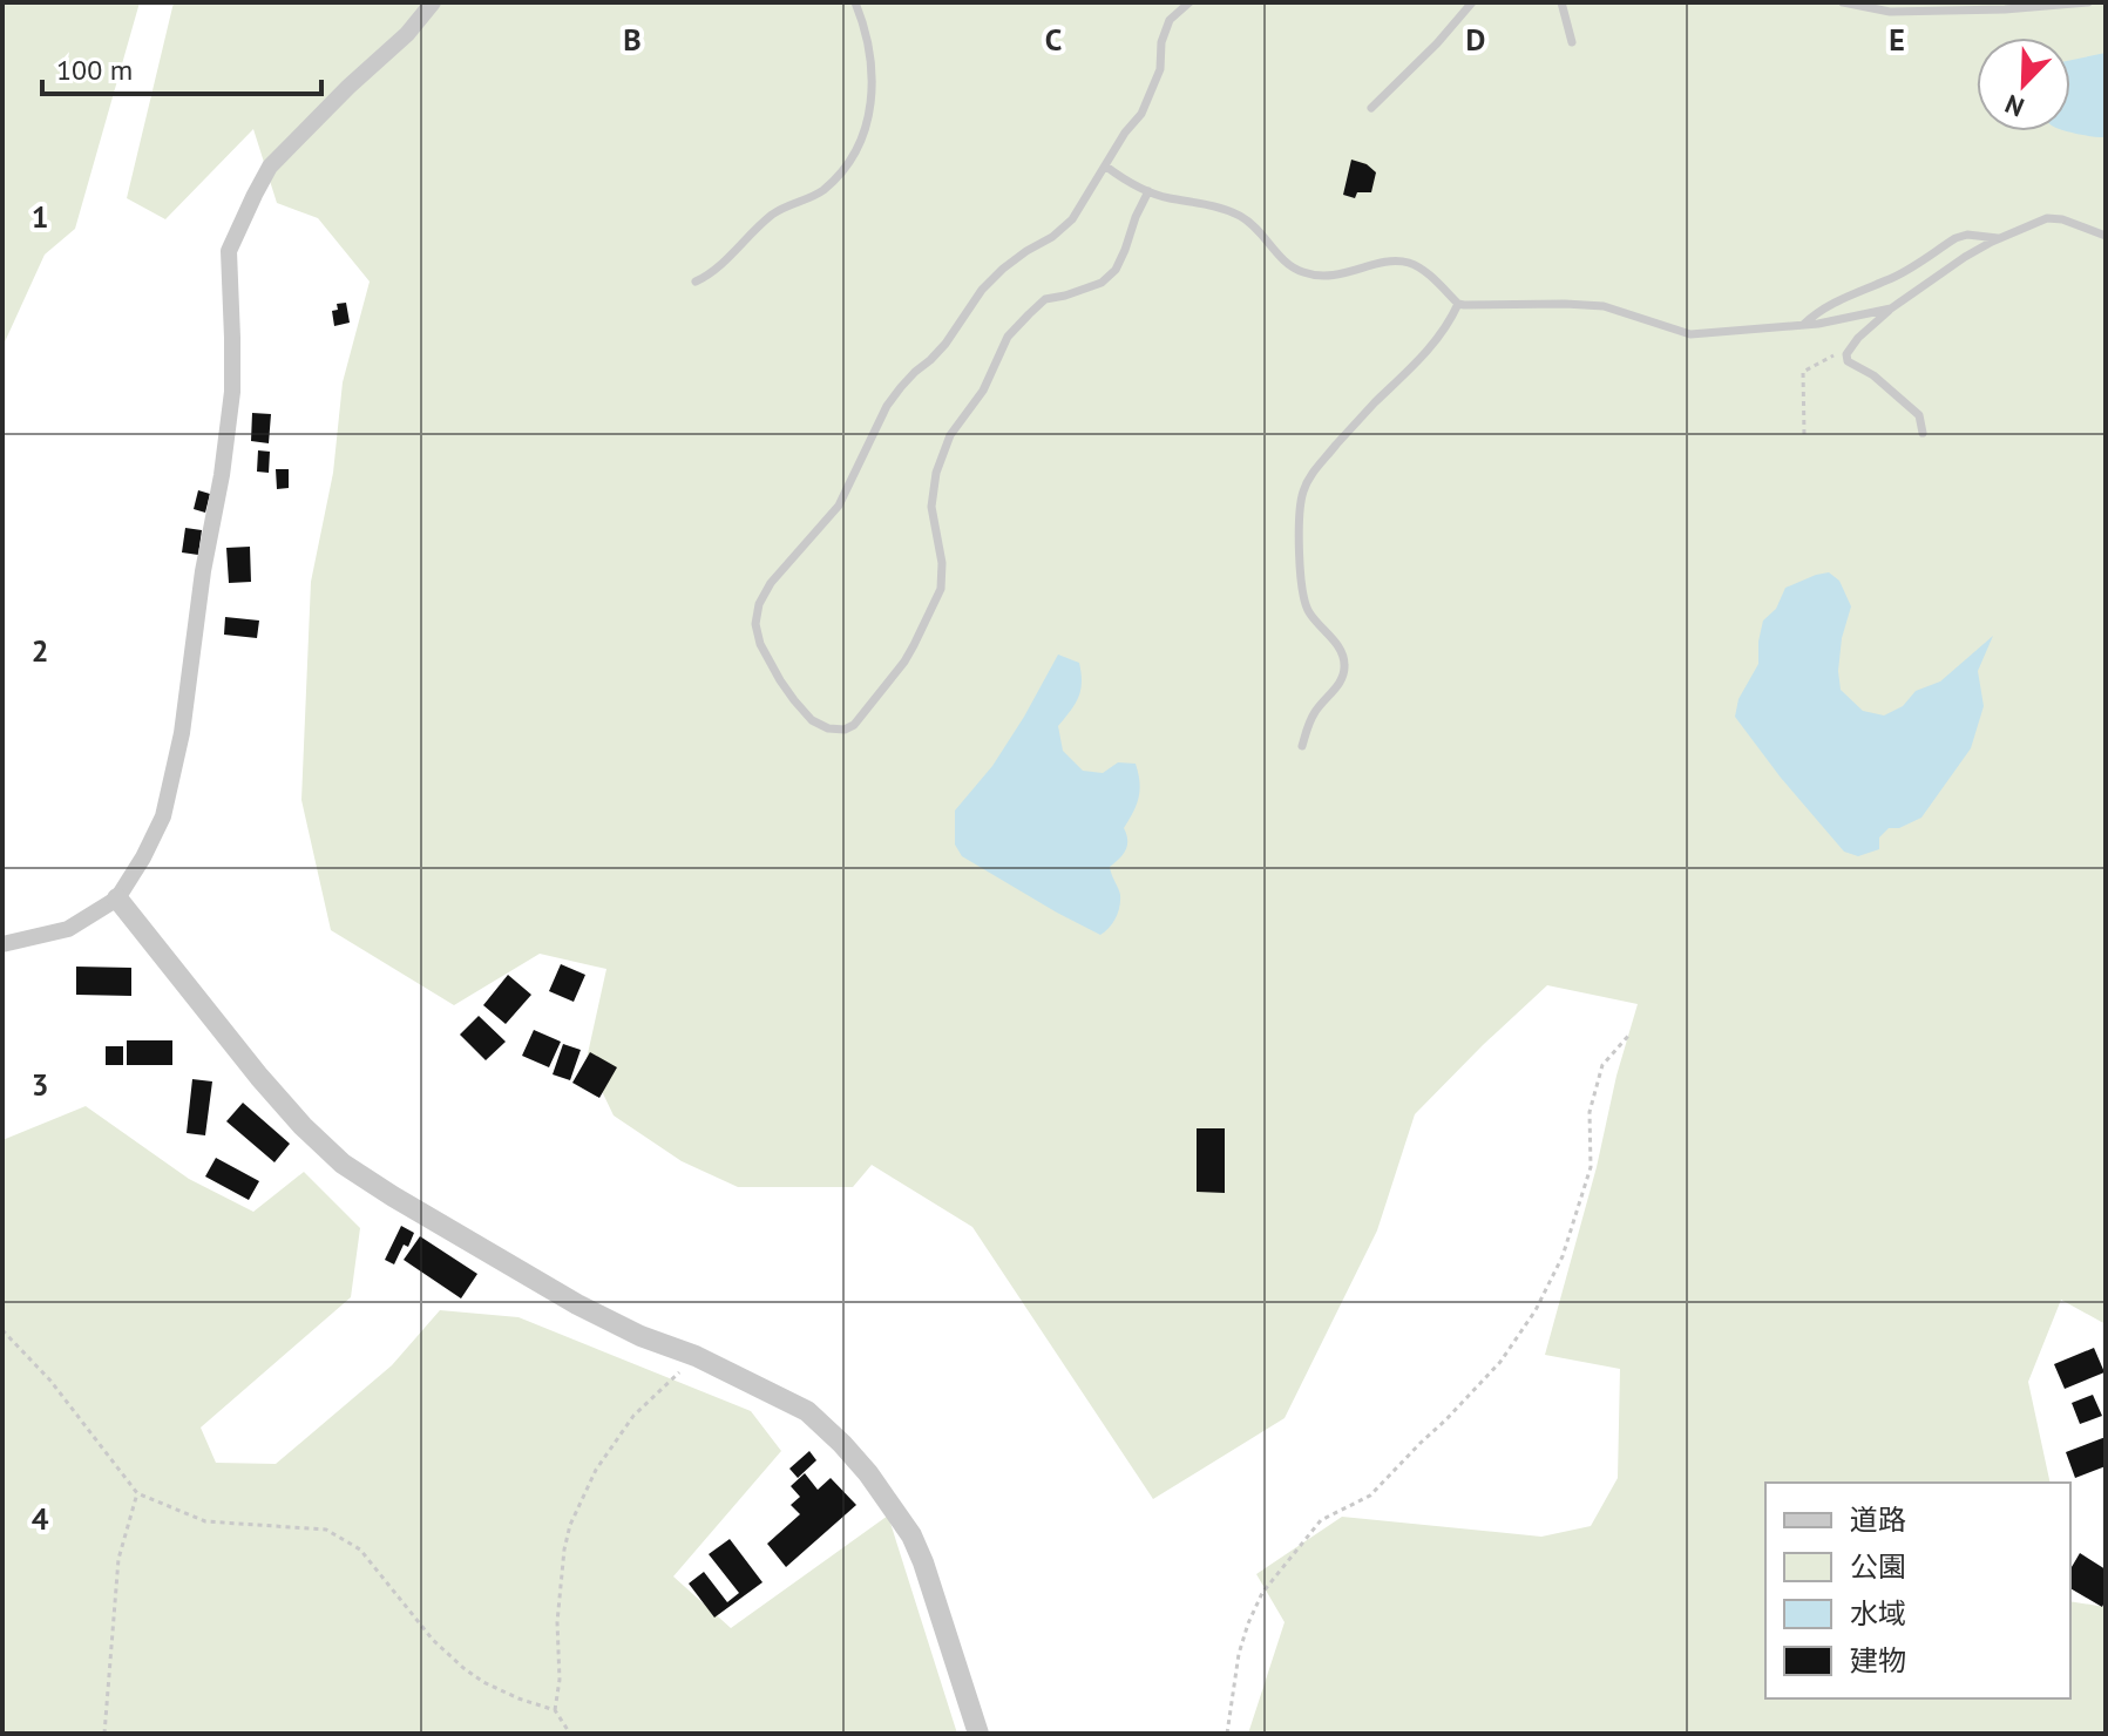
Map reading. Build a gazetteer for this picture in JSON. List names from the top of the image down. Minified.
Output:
{"legend":["道路","公園","水域","建物"],"scale_bar":"100 m","north":"bottom left","grid":{"columns":["B","C","D","E"],"rows":["1","2","3","4"]}}
